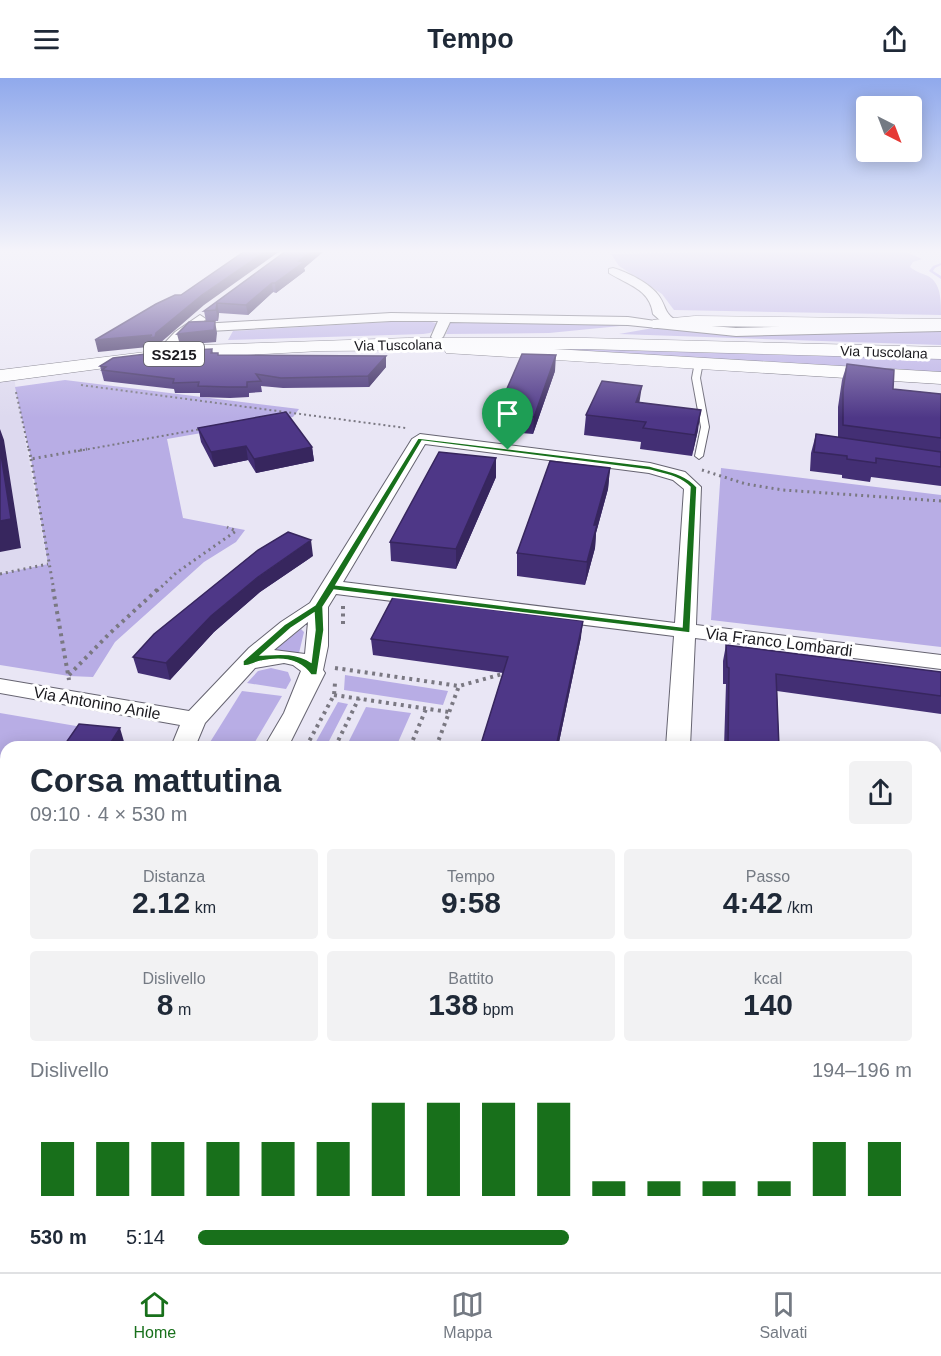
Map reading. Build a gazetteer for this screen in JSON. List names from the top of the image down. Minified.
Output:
{"streets":{"main road":["Via Tuscolana","SS215"],"street":["Via Franco Lombardi","Via Antonino Anile"]},"north":"bottom right","page":{"header":"Tempo","heading":["Corsa mattutina","09:10 · 4 × 530 m"],"stats":[["Distanza","2.12 km"],["Tempo","9:58"],["Passo","4:42 /km"],["Dislivello","8 m"],["Battito","138 bpm"],["kcal","140"]],"chart":["Dislivello","194–196 m"],"list":[{"name":"530 m","note":"5:14"}],"tabs":["Home","Mappa","Salvati"]}}
